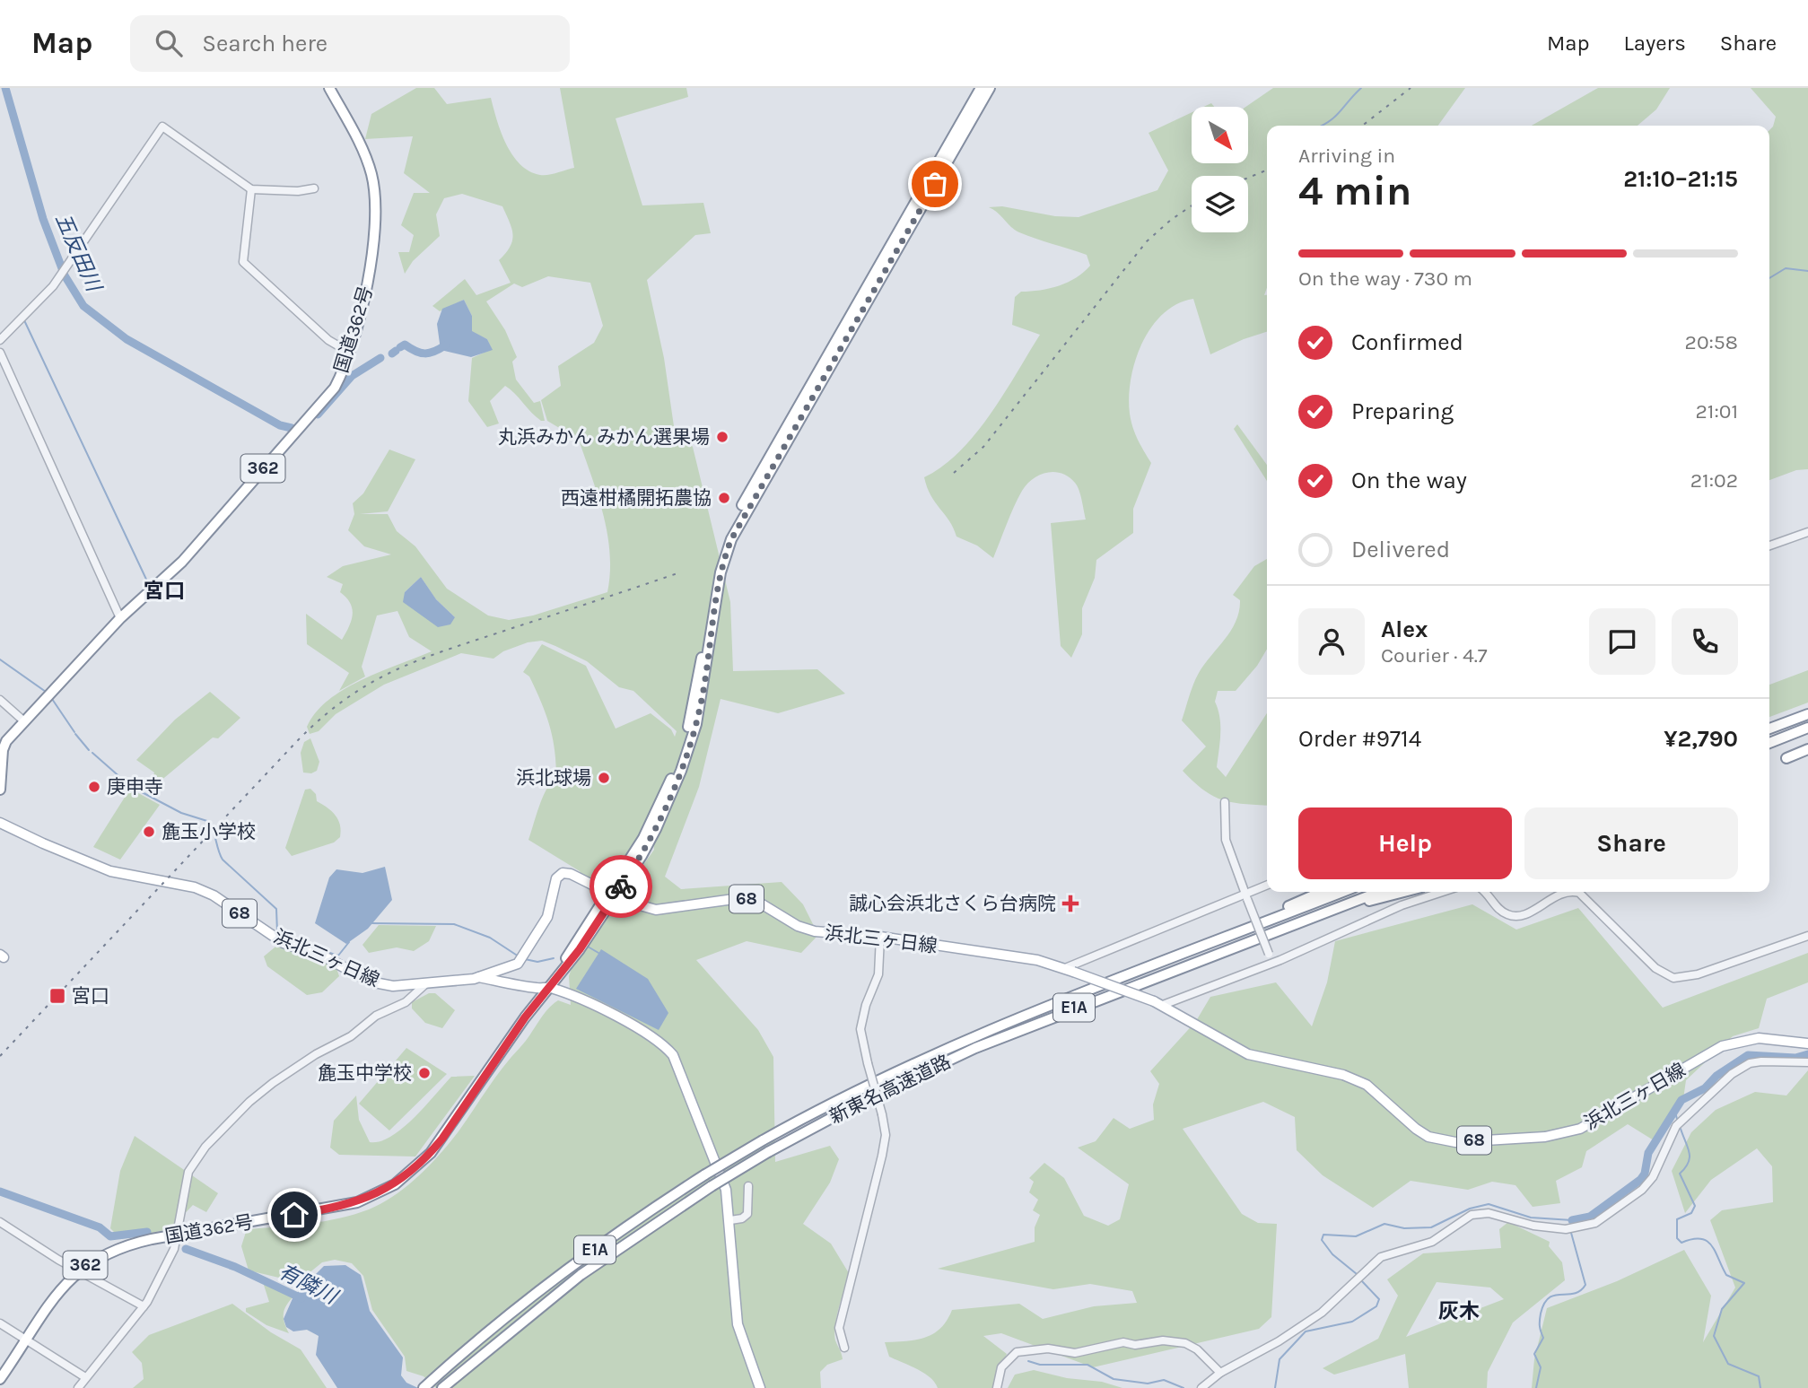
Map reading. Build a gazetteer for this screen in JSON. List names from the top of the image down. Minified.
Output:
{"streets":{"highway":["国道362号","362","E1A","新東名高速道路"],"main road":["68","浜北三ヶ日線"]},"crossings":[["国道362号","362"],["国道362号","浜北三ヶ日線"],["362","浜北三ヶ日線"]],"districts":["宮口","灰木"],"water":["五反田川","有隣川"],"places":{"other":["丸浜みかん みかん選果場","西遠柑橘開拓農協","浜北球場","庚申寺","麁玉小学校","麁玉中学校"],"health":["誠心会浜北さくら台病院"],"transit":["宮口"]},"north":"bottom right","page":{"header":"Map","search":"Search here","nav":["Map","Layers","Share"],"heading":["4 min","Arriving in","21:10–21:15"],"panel":["Alex","Courier · 4.7","Order #9714","¥2,790"],"bar":"On the way · 730 m","list":[["Confirmed","20:58"],["Preparing","21:01"],["On the way","21:02"],"Delivered"],"buttons":["Help","Share"]}}
